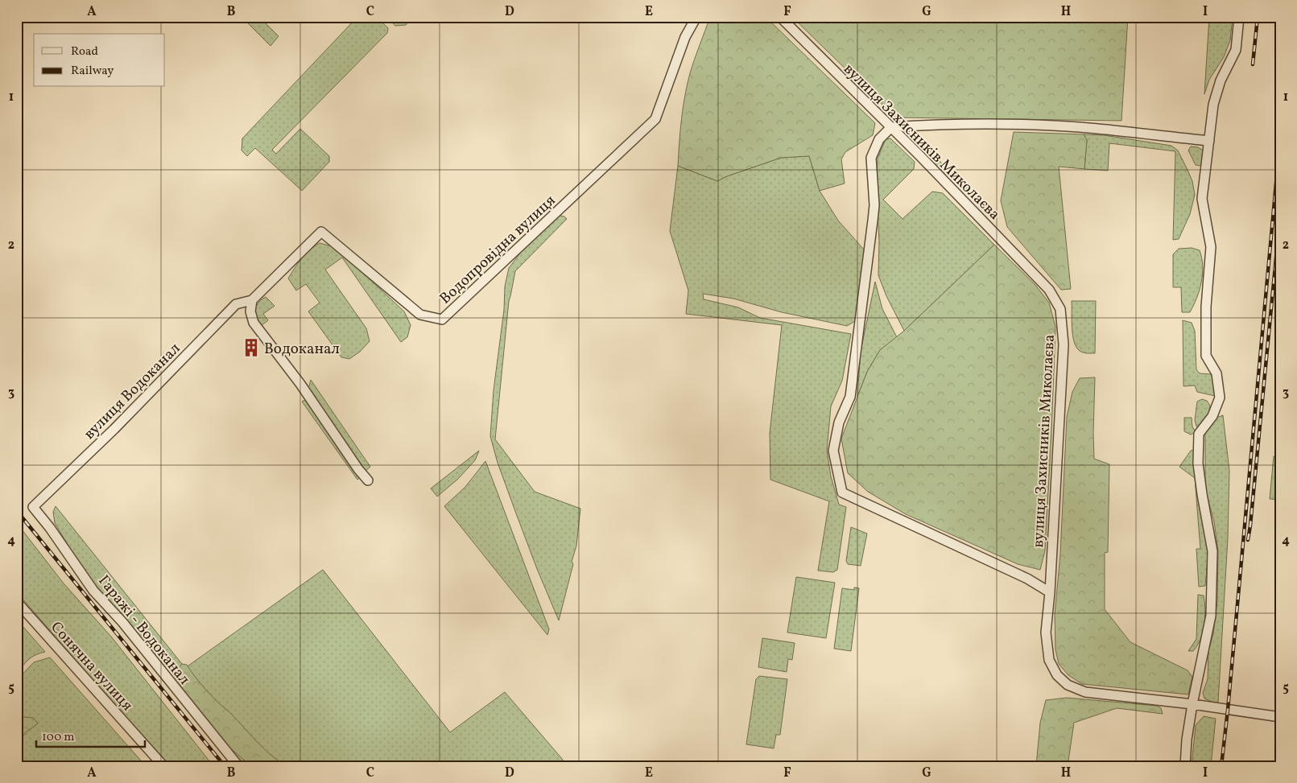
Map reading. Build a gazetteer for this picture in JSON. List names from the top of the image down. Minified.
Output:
{"streets":{"street":["вулиця Захисників Миколаєва","Водопровідна вулиця","вулиця Водоканал","Гаражі - Водоканал","Сонячна вулиця"]},"crossings":[["Водопровідна вулиця","вулиця Водоканал"],["вулиця Водоканал","Гаражі - Водоканал"]],"places":{"building":["Водоканал"]},"legend":["Road","Railway"],"scale_bar":"100 m","grid":{"columns":["A","B","C","D","E","F","G","H","I"],"rows":["1","2","3","4","5"]}}
